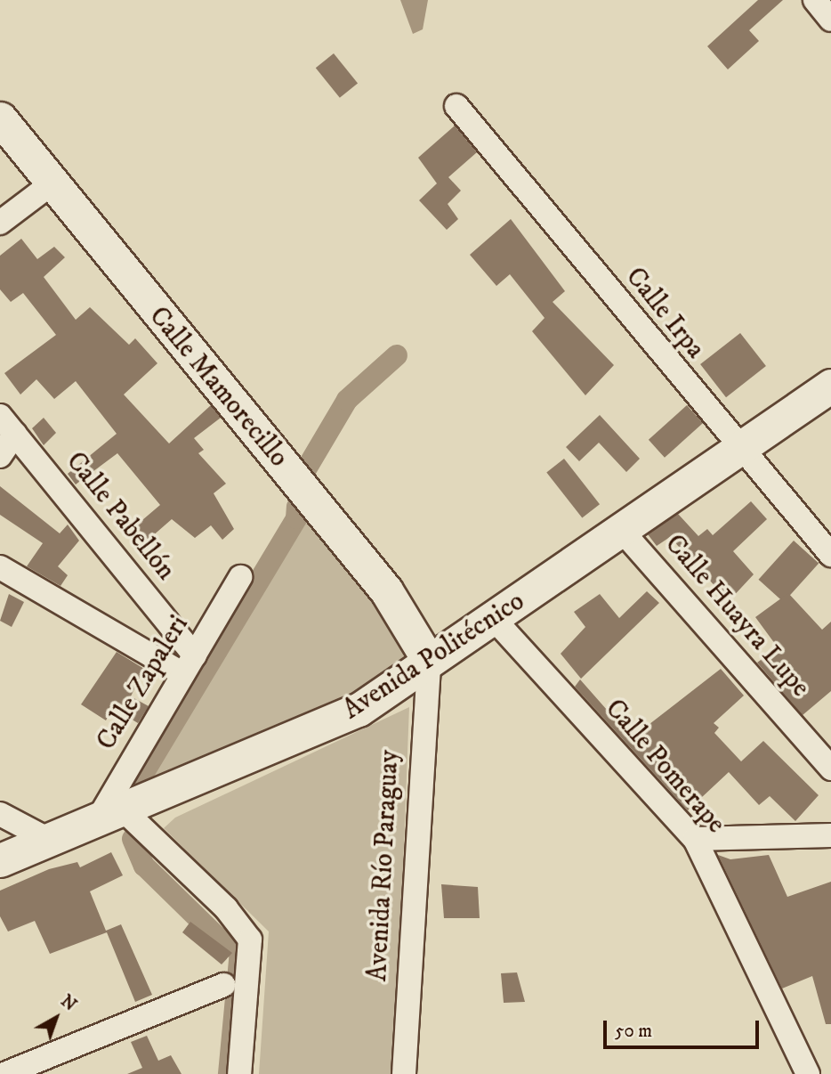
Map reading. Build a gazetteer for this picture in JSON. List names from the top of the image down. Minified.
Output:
{"streets":{"main road":["Calle Mamorecillo","Avenida Politécnico"],"street":["Calle Irpa","Calle Pabellón","Calle Huayra Lupe","Calle Zapaleri","Calle Pomerape","Avenida Río Paraguay"]},"crossings":[["Calle Irpa","Avenida Politécnico"],["Calle Mamorecillo","Avenida Politécnico"],["Calle Mamorecillo","Avenida Río Paraguay"],["Calle Pabellón","Calle Zapaleri"],["Calle Huayra Lupe","Avenida Politécnico"],["Avenida Politécnico","Calle Zapaleri"],["Avenida Politécnico","Calle Pomerape"],["Avenida Politécnico","Avenida Río Paraguay"]],"scale_bar":"50 m","north":"top right"}
